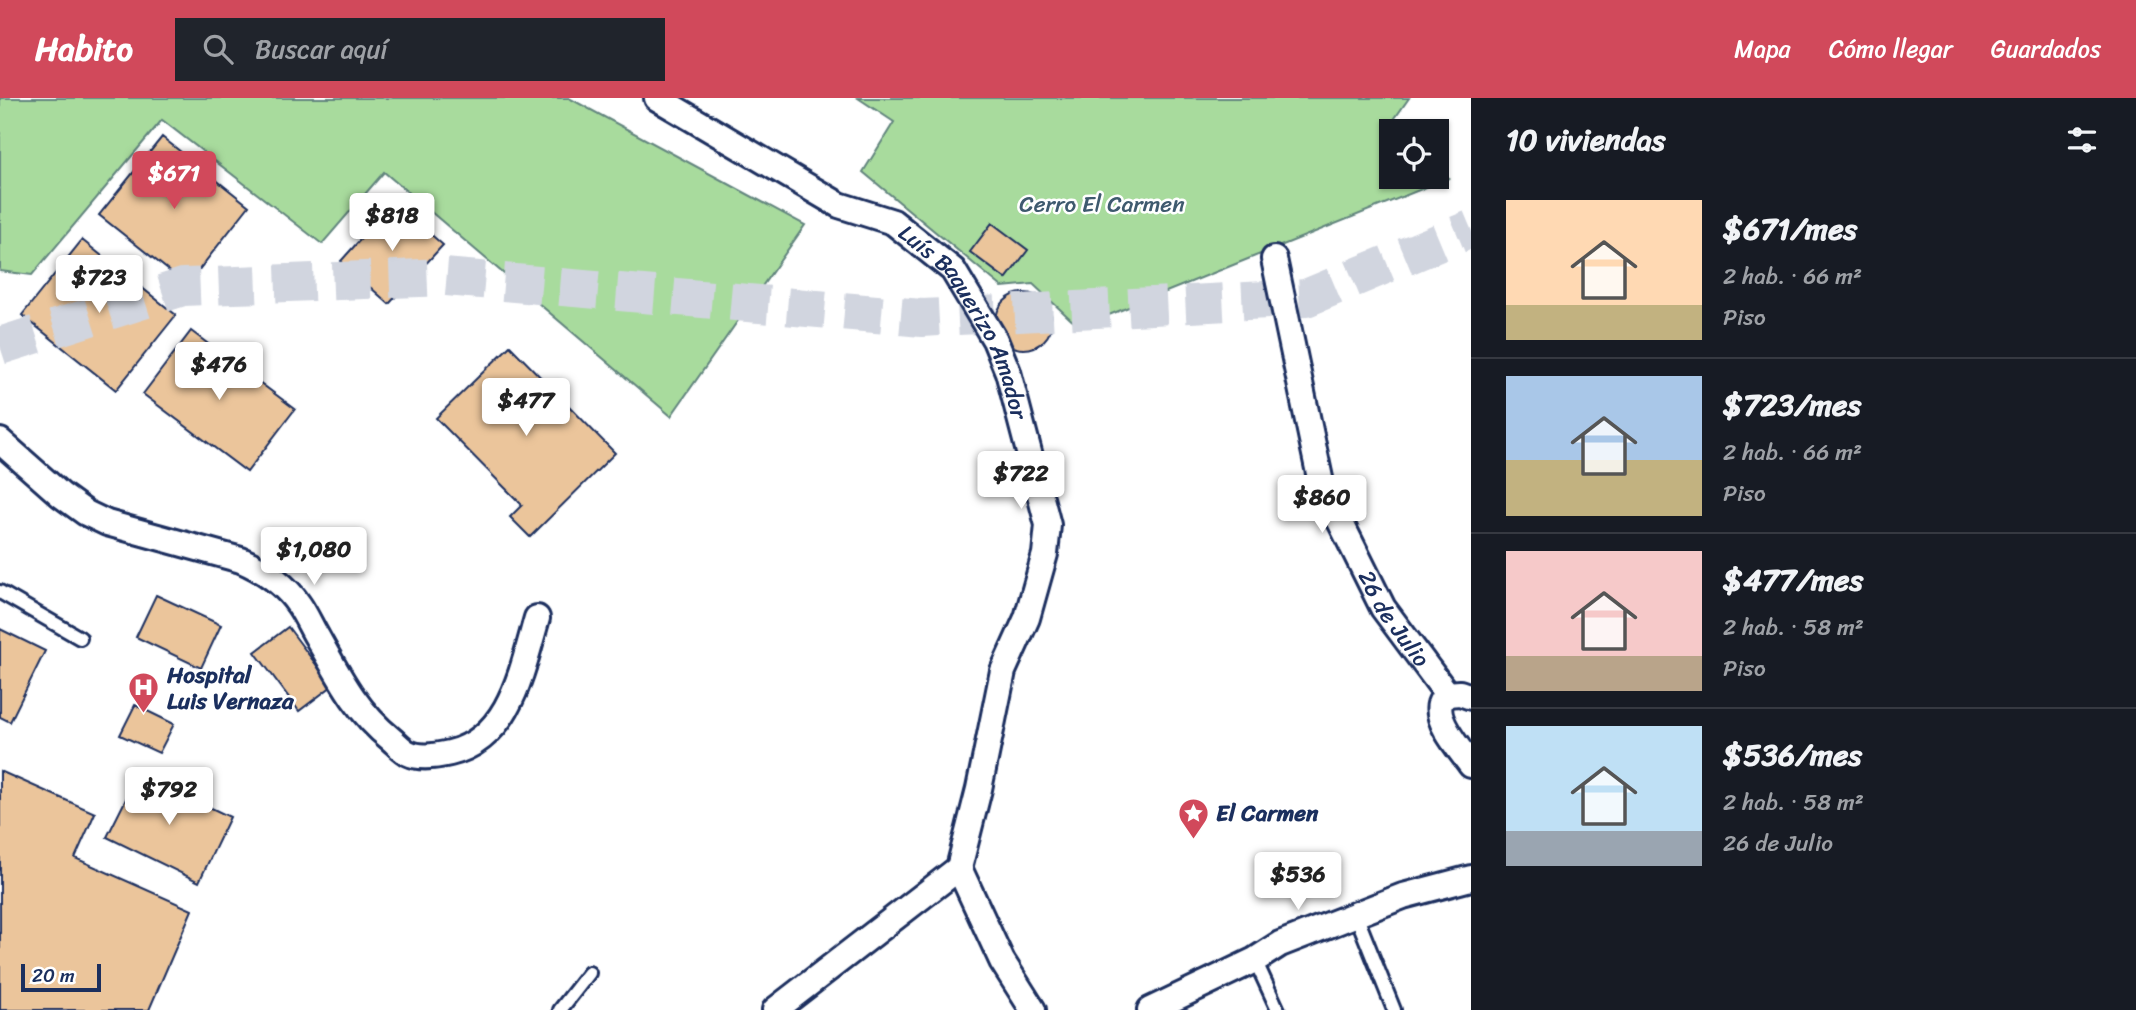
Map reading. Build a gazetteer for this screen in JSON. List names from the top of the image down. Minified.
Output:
{"streets":{"street":["Luís Baquerizo Amador","26 de Julio"]},"parks":["Cerro El Carmen"],"places":{"hospital":["Hospital Luis Vernaza"],"place":["El Carmen"]},"scale_bar":"20 m","page":{"header":"Habito","search":"Buscar aquí","nav":["Mapa","Cómo llegar","Guardados"],"heading":"10 viviendas","price":["$671","$818","$723","$476","$477","$722","$860","$1,080","$792","$536"],"list":[{"name":"$671/mes","note":"2 hab. · 66 m² · Piso"},{"name":"$723/mes","note":"2 hab. · 66 m² · Piso"},{"name":"$477/mes","note":"2 hab. · 58 m² · Piso"},{"name":"$536/mes","note":"2 hab. · 58 m² · 26 de Julio"}],"scale":"20 m"}}
